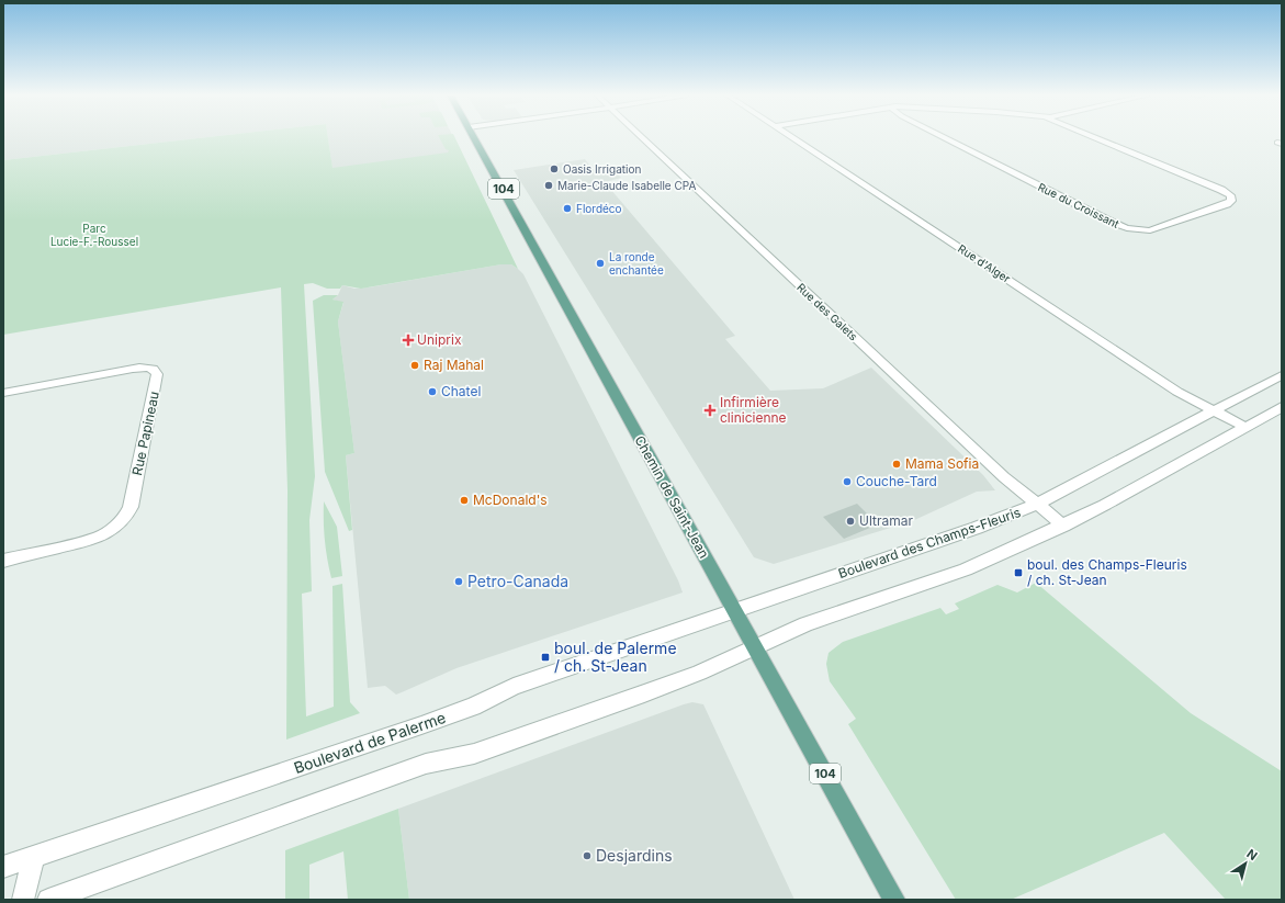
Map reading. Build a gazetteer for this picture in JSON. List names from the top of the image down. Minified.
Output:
{"streets":{"main road":["104","Chemin de Saint-Jean"],"street":["Rue du Croissant","Rue d'Alger","Rue des Galets","Rue Papineau","Boulevard des Champs-Fleuris","Boulevard de Palerme"]},"crossings":[["Rue d'Alger","Boulevard des Champs-Fleuris"],["Rue des Galets","Boulevard des Champs-Fleuris"],["Chemin de Saint-Jean","Boulevard des Champs-Fleuris"],["Chemin de Saint-Jean","Boulevard de Palerme"],["Boulevard des Champs-Fleuris","Boulevard de Palerme"]],"parks":["Parc Lucie-F.-Roussel"],"places":{"other":["Oasis Irrigation","Marie-Claude Isabelle CPA","Flordéco","La ronde enchantée","Raj Mahal","Chatel","Mama Sofia","Couche-Tard","McDonald's","Ultramar","Petro-Canada","Desjardins"],"health":["Uniprix","Infirmière clinicienne"],"transit":["boul. des Champs-Fleuris / ch. St-Jean","boul. de Palerme / ch. St-Jean"]},"north":"top right"}
